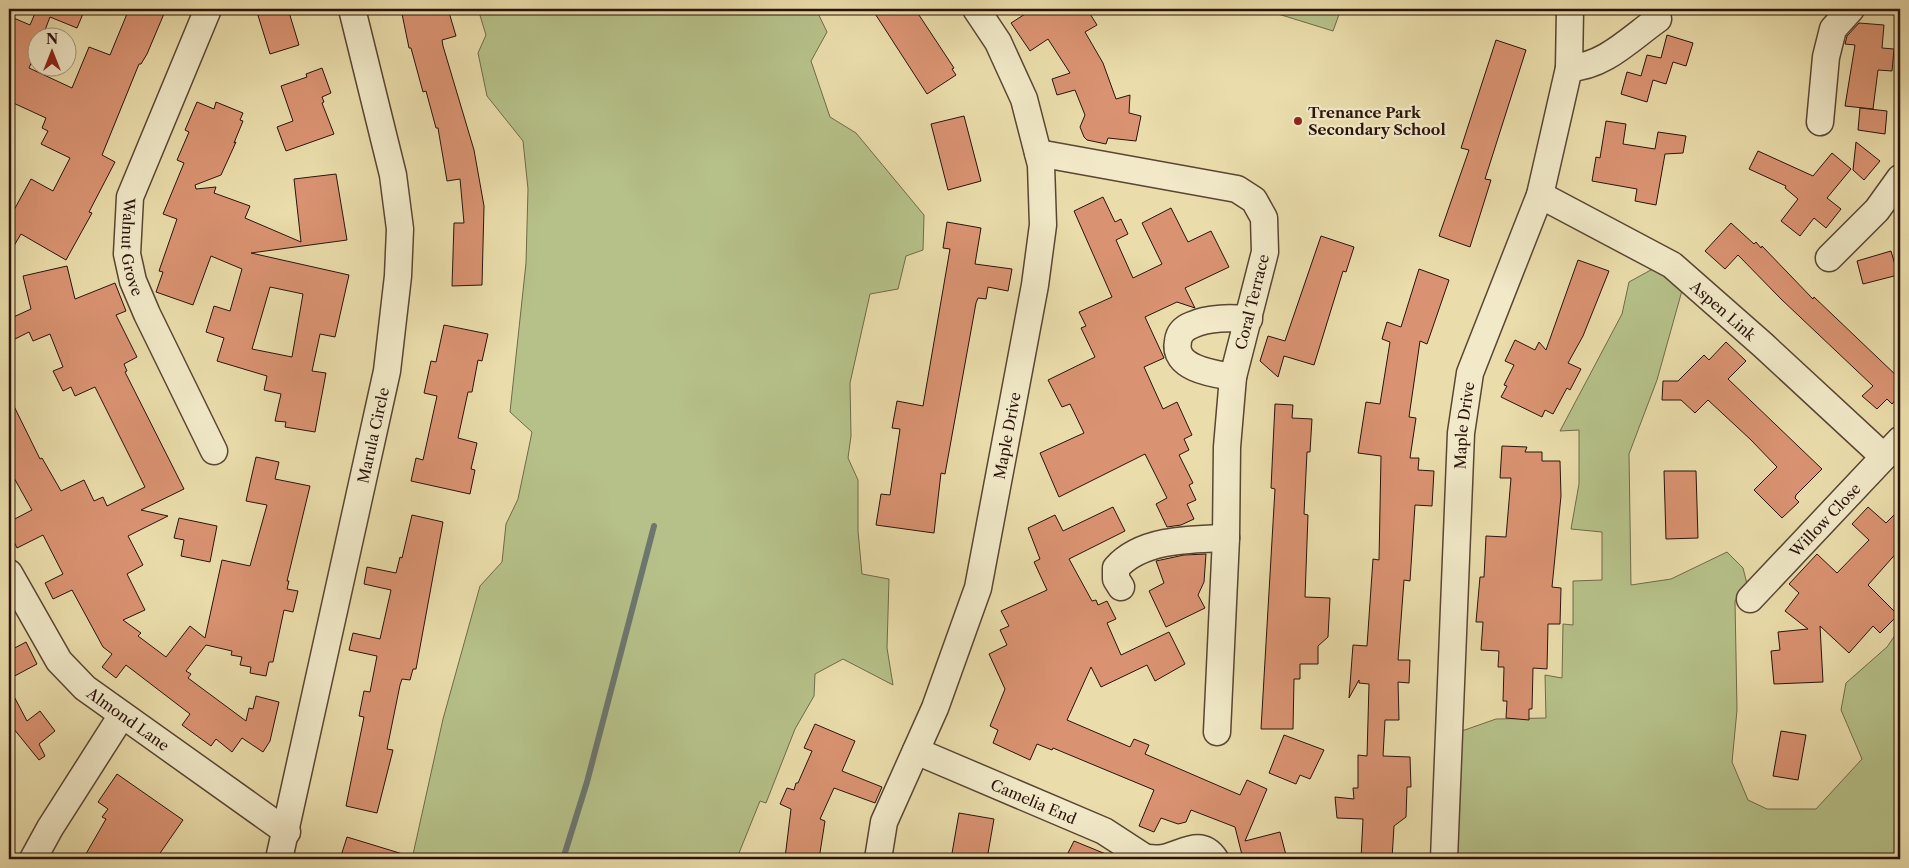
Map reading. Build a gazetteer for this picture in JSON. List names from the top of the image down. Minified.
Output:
{"streets":{"street":["Walnut Grove","Coral Terrace","Aspen Link","Maple Drive","Marula Circle","Willow Close","Almond Lane","Camelia End"]},"crossings":[["Coral Terrace","Maple Drive"],["Aspen Link","Maple Drive"],["Aspen Link","Willow Close"],["Maple Drive","Camelia End"],["Marula Circle","Almond Lane"]],"places":["Trenance Park Secondary School"],"north":"top"}
